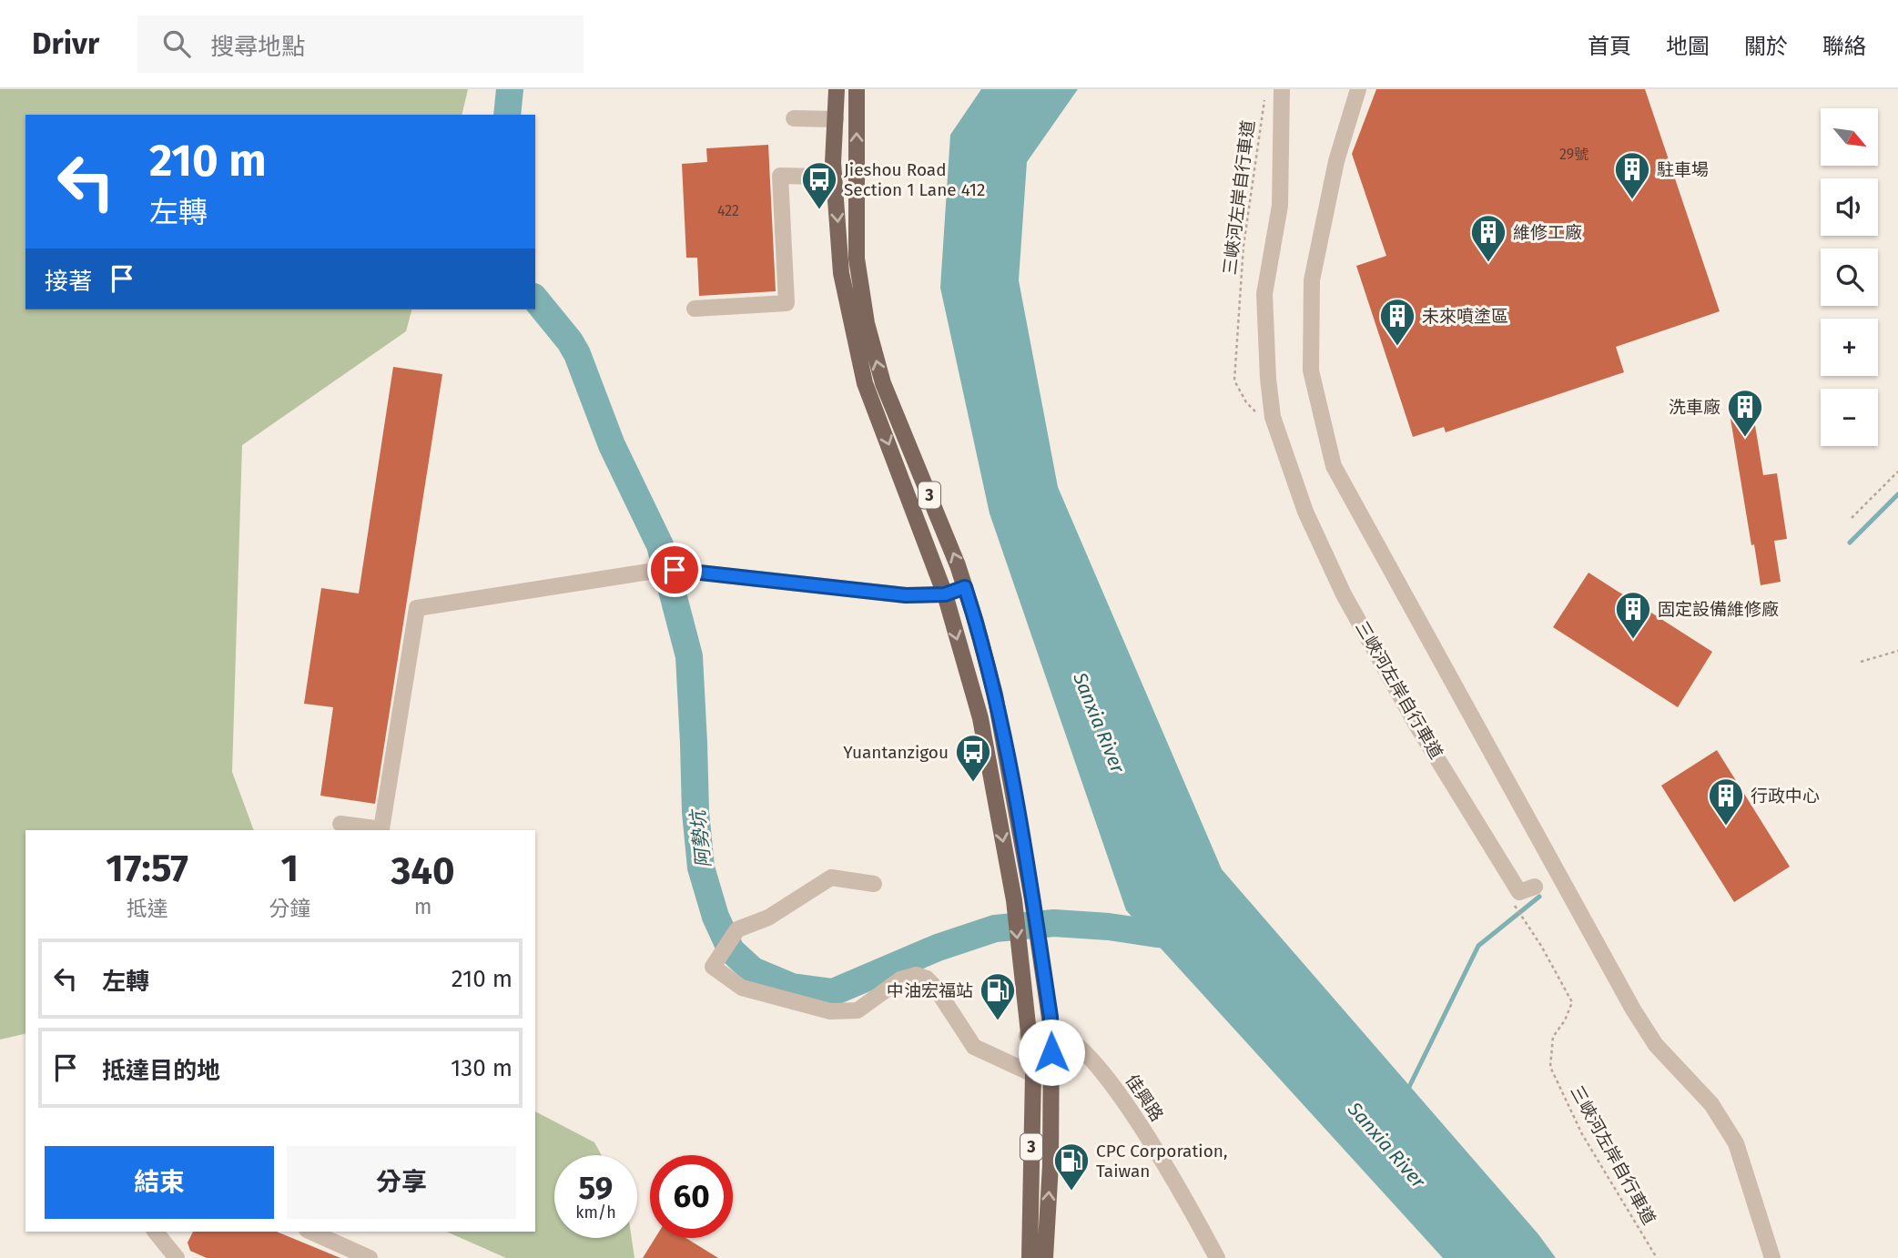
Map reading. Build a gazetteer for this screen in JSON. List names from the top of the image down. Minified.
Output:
{"streets":{"main road":["3"],"street":["佳興路"],"path":["三峽河左岸自行車道"]},"crossings":[["3","佳興路"]],"water":["Sanxia River","阿勢坑"],"places":{"building":["駐車場","維修工廠","未來噴塗區","洗車廠","固定設備維修廠","行政中心"],"bus stop":["Jieshou Road Section 1 Lane 412","Yuantanzigou"],"fuel station":["中油宏福站","CPC Corporation, Taiwan"]},"house_numbers":["29號","422"],"north":"bottom right","page":{"header":"Drivr","search":"搜尋地點","nav":["首頁","地圖","關於","聯絡"],"map_buttons":["+","−"],"turn":["210 m","左轉"],"then":"接著","eta":["17:57","抵達","1","分鐘","340","m"],"list":[{"name":"左轉","value":"210 m"},{"name":"抵達目的地","value":"130 m"}],"buttons":["結束","分享"],"speed":"59 km/h","limit":"60"}}
